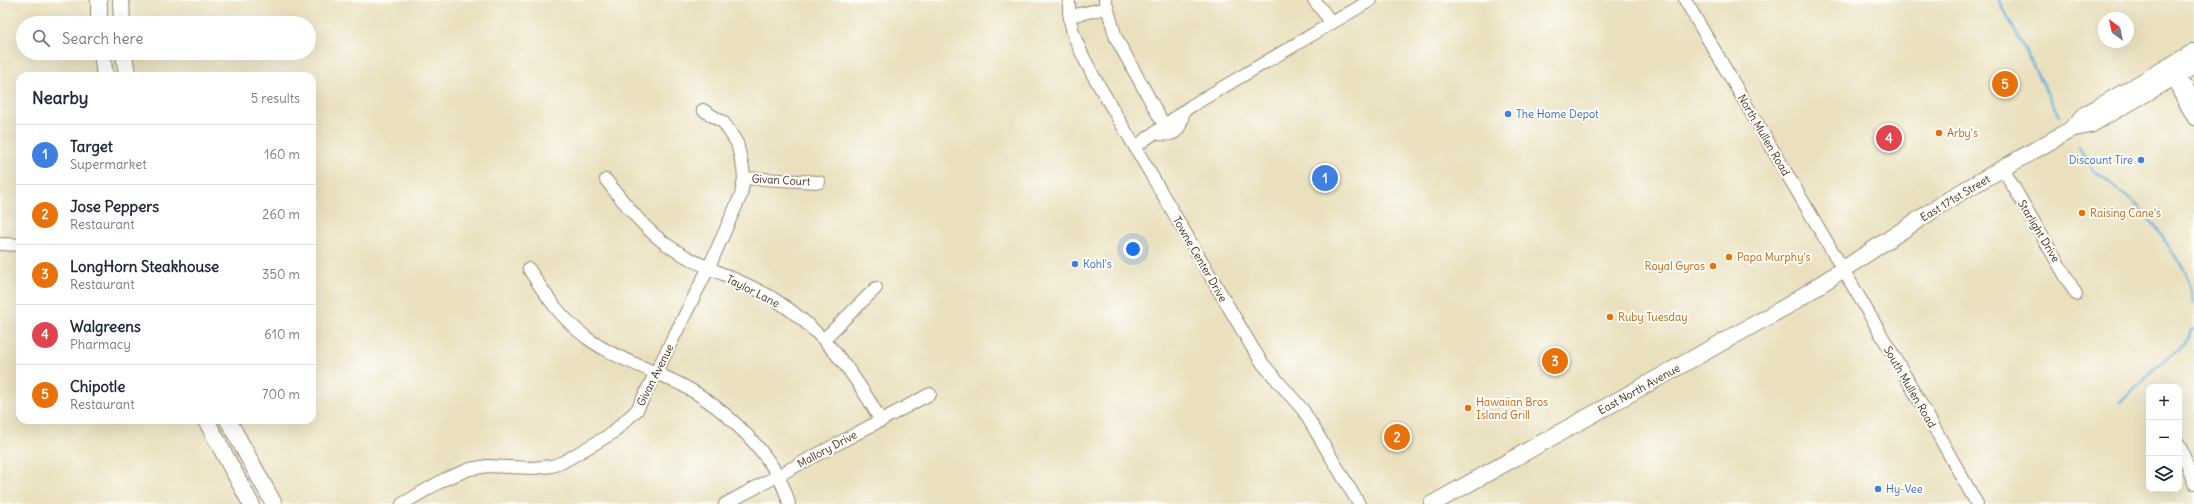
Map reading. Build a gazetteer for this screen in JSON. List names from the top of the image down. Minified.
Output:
{"streets":{"main road":["East 171st Street","East North Avenue"],"street":["North Mullen Road","Givan Court","Starlight Drive","Towne Center Drive","Taylor Lane","Givan Avenue","South Mullen Road","Mallory Drive"]},"crossings":[["North Mullen Road","East 171st Street"],["North Mullen Road","South Mullen Road"],["North Mullen Road","East North Avenue"],["Givan Court","Givan Avenue"],["East 171st Street","Starlight Drive"],["East 171st Street","South Mullen Road"],["East 171st Street","East North Avenue"],["Taylor Lane","Givan Avenue"],["Taylor Lane","Mallory Drive"],["South Mullen Road","East North Avenue"]],"places":["The Home Depot","Arby's","Discount Tire","Raising Cane's","Papa Murphy's","Kohl's","Royal Gyros","Ruby Tuesday","Hawaiian Bros Island Grill","Hy-Vee"],"north":"top left","page":{"search":"Search here","pins":["5","4","1","3","2"],"heading":["Nearby","5 results"],"list":[{"mark":"1","name":"Target","note":"Supermarket","value":"160 m"},{"mark":"2","name":"Jose Peppers","note":"Restaurant","value":"260 m"},{"mark":"3","name":"LongHorn Steakhouse","note":"Restaurant","value":"350 m"},{"mark":"4","name":"Walgreens","note":"Pharmacy","value":"610 m"},{"mark":"5","name":"Chipotle","note":"Restaurant","value":"700 m"}],"map_buttons":["+","−"]}}
